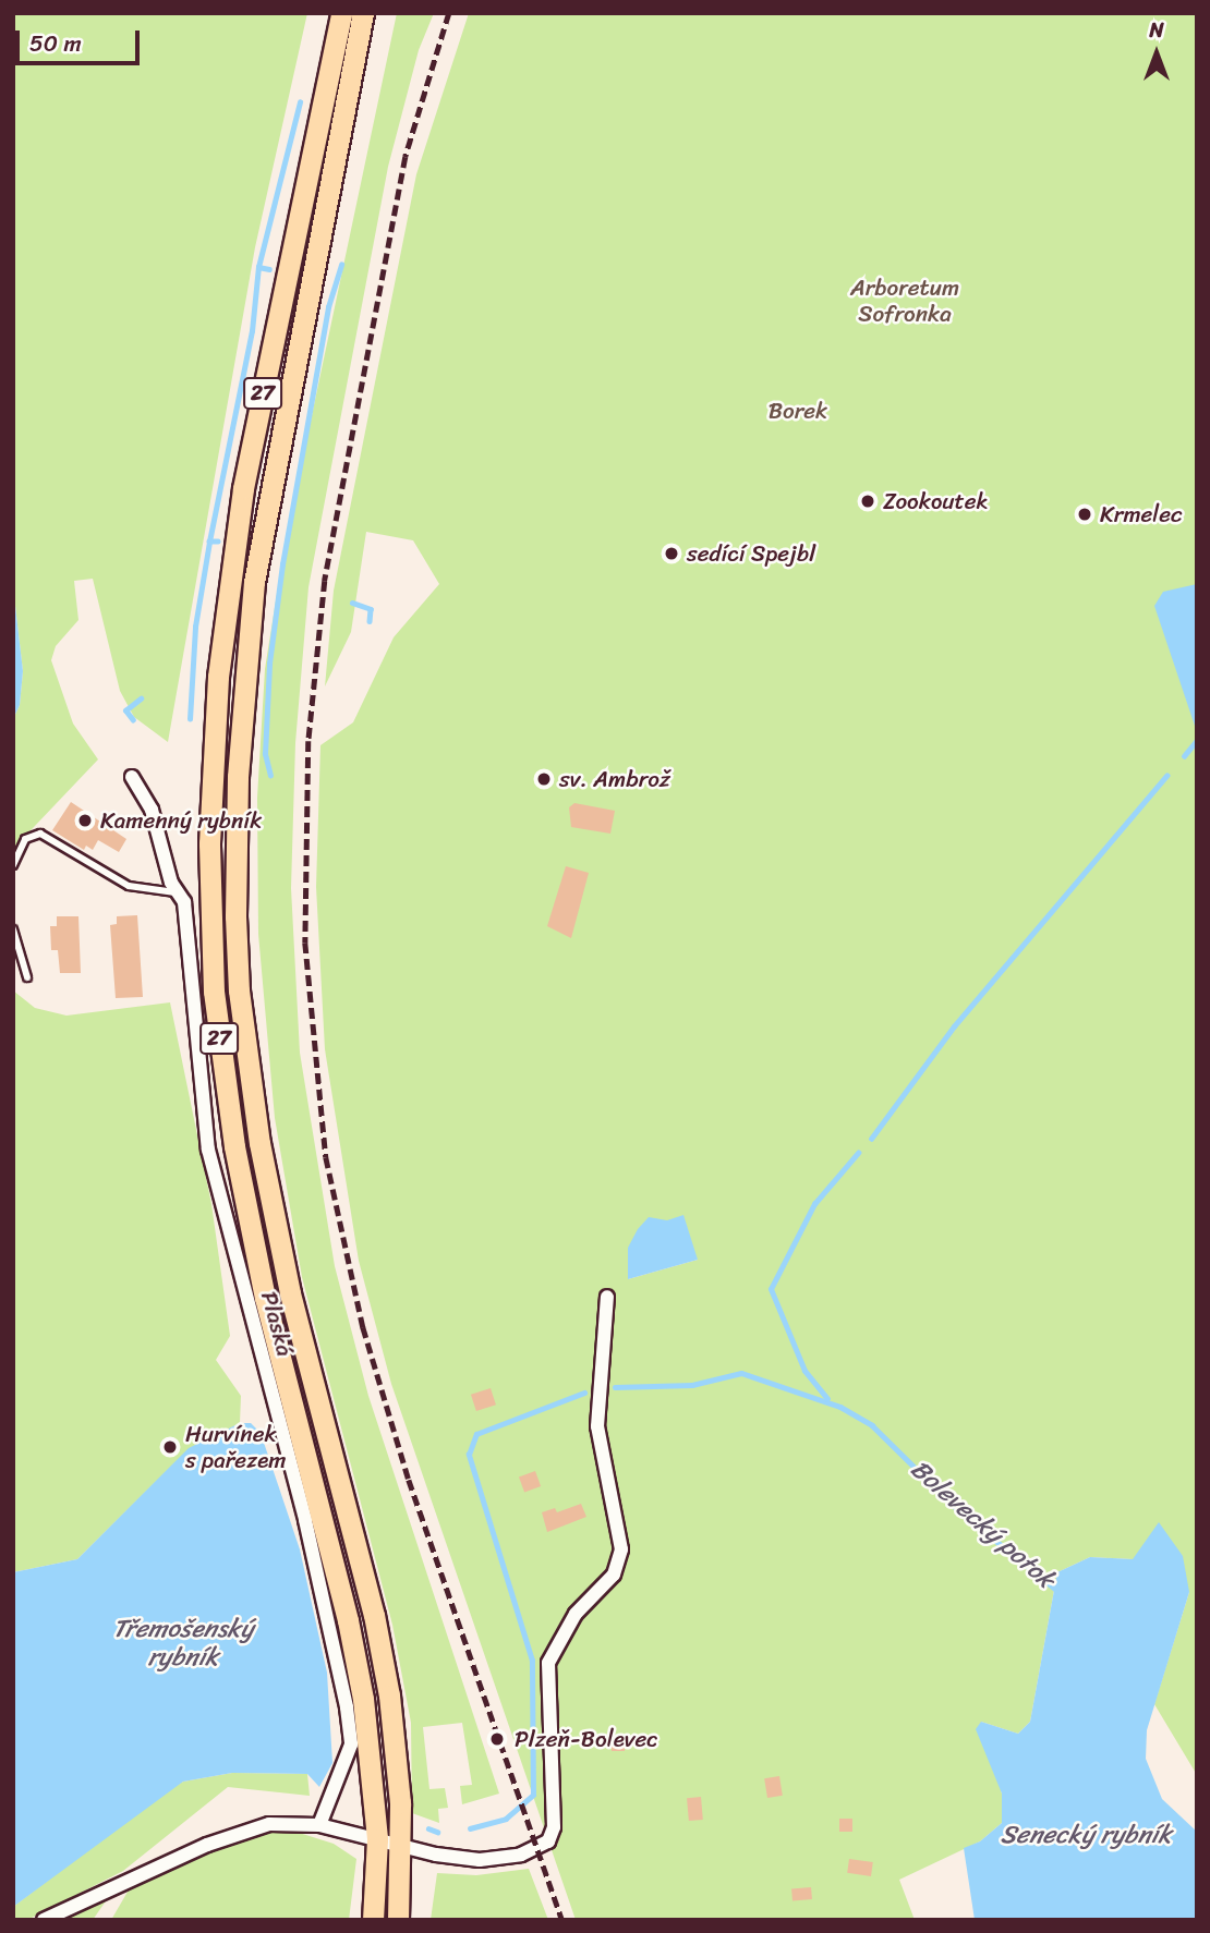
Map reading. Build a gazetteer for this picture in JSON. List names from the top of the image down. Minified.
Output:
{"streets":{"main road":["27","Plaská"]},"water":["Bolevecký potok","Třemošenský rybník","Senecký rybník"],"parks":["Arboretum Sofronka","Borek"],"places":["Zookoutek","Krmelec","sedící Spejbl","sv. Ambrož","Kamenný rybník","Hurvínek s pařezem","Plzeň-Bolevec"],"scale_bar":"50 m","north":"top"}
